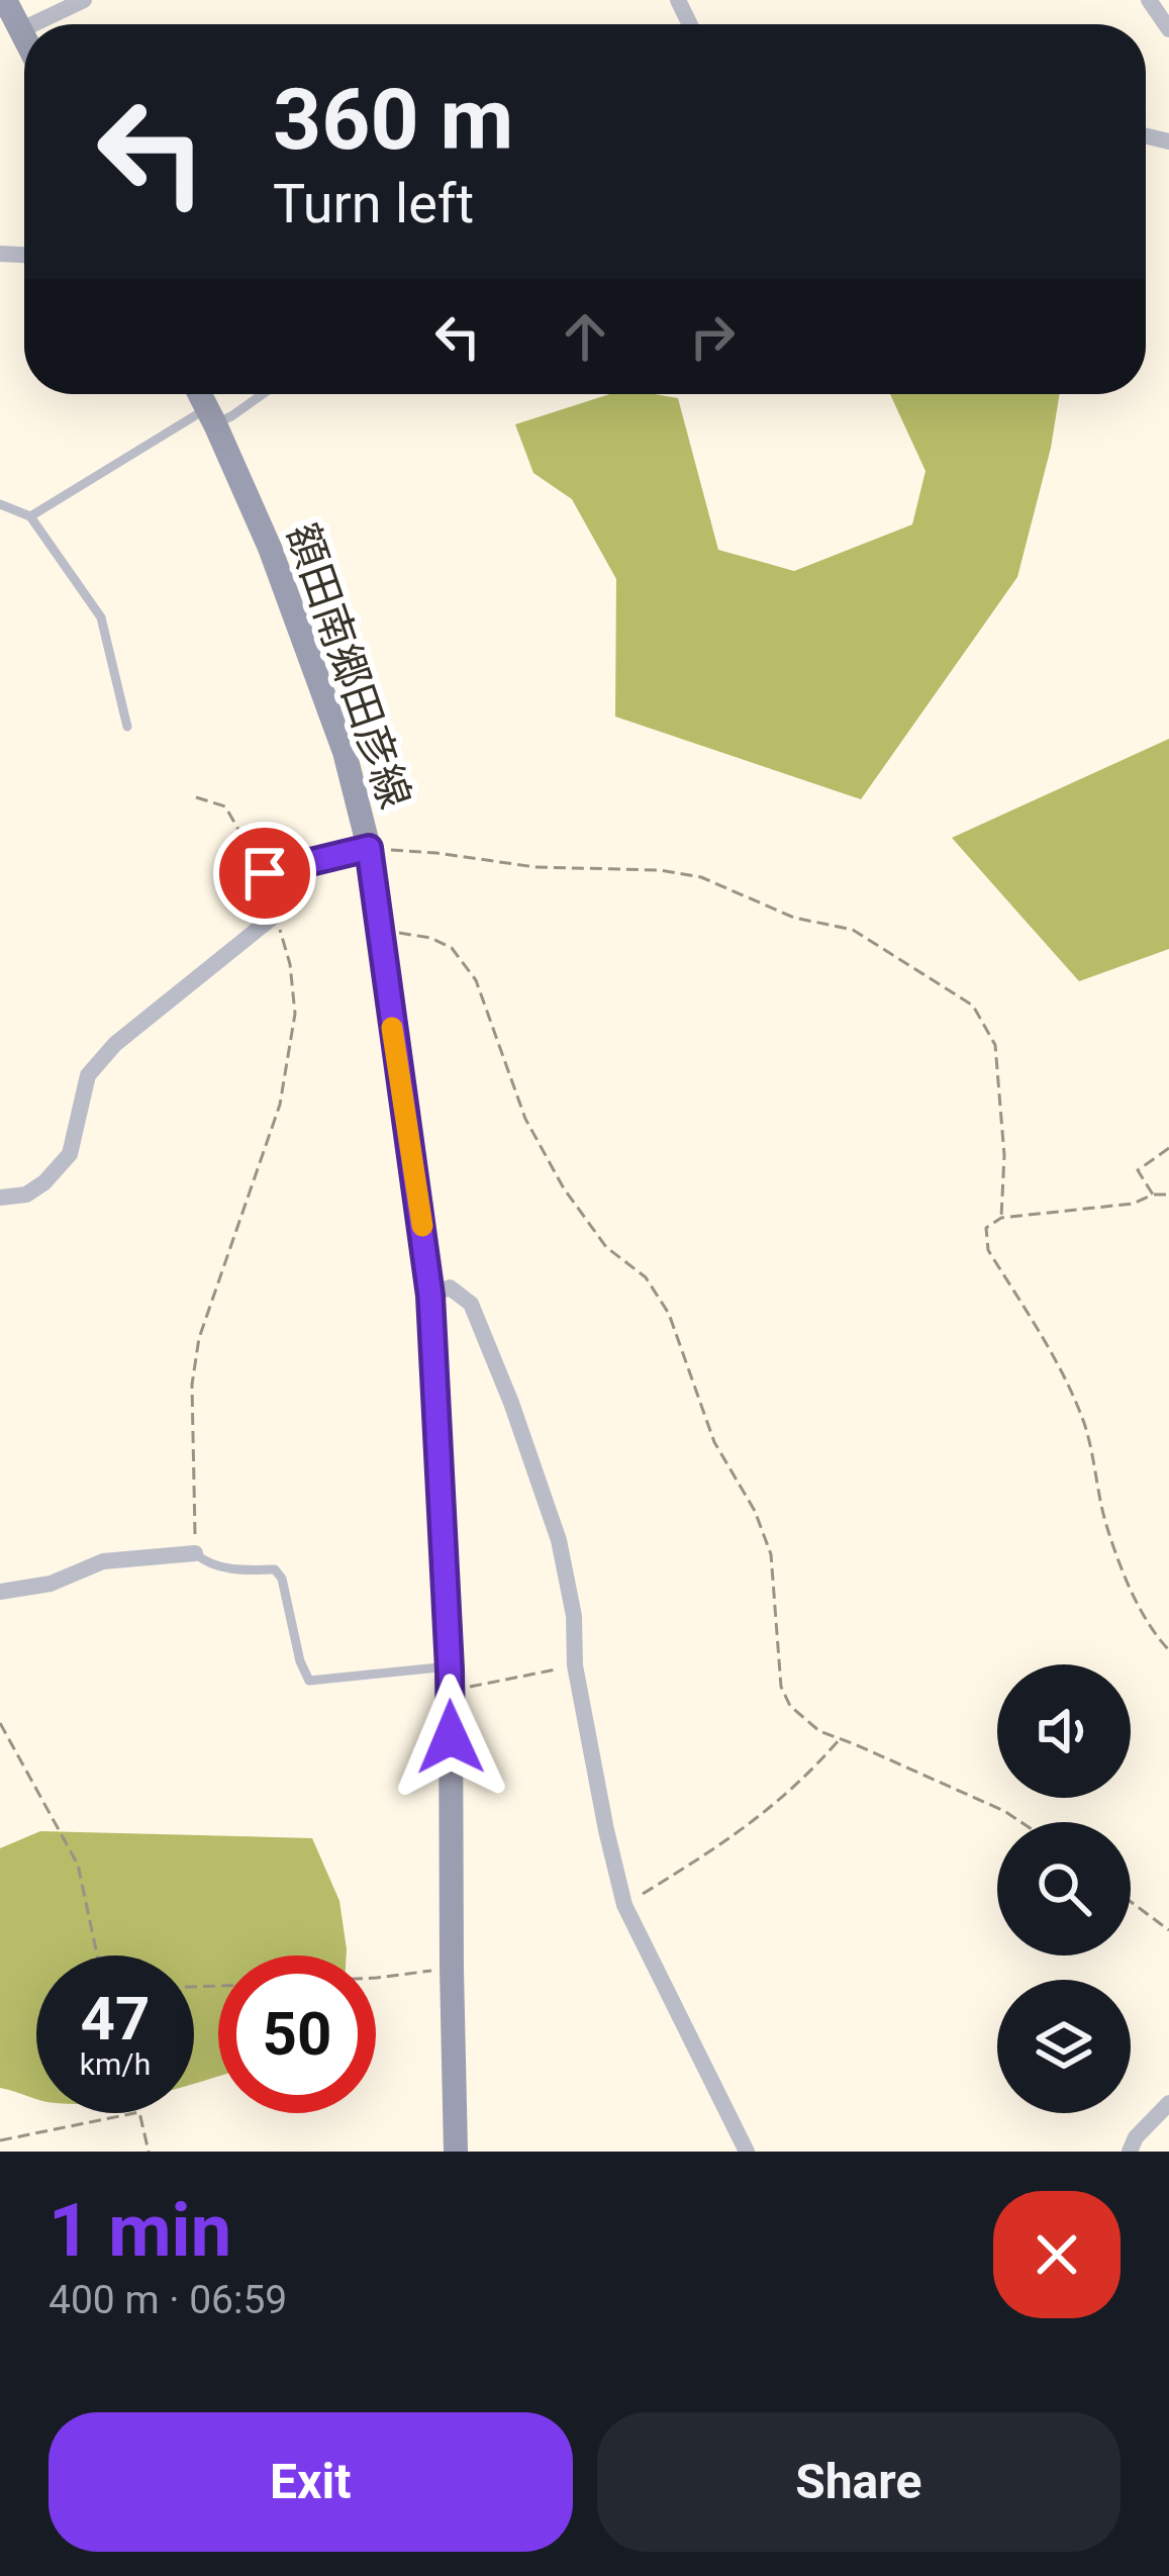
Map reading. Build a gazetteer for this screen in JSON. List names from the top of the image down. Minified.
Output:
{"streets":{"main road":["額田南郷田彦線"]},"page":{"turn":["360 m","Turn left"],"speed":"47 km/h","limit":"50","heading":["1 min","400 m · 06:59"],"buttons":["Exit","Share"]}}
